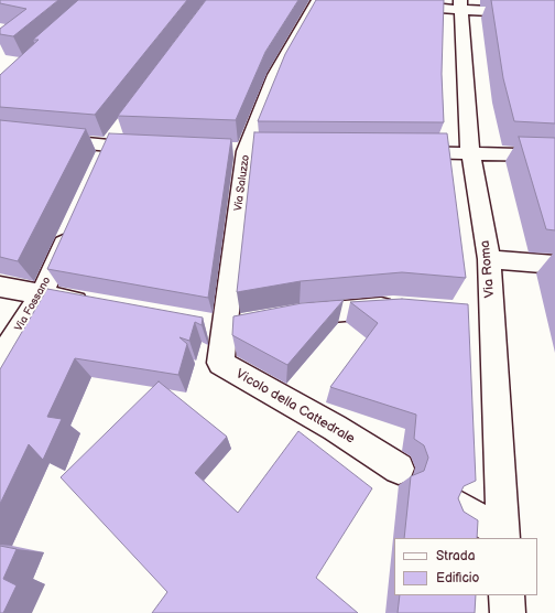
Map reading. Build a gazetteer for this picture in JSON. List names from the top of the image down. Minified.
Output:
{"streets":{"street":["Via Saluzzo","Via Roma","Via Fossano","Vicolo della Cattedrale"]},"crossings":[["Via Saluzzo","Vicolo della Cattedrale"]],"legend":["Strada","Edificio"]}
